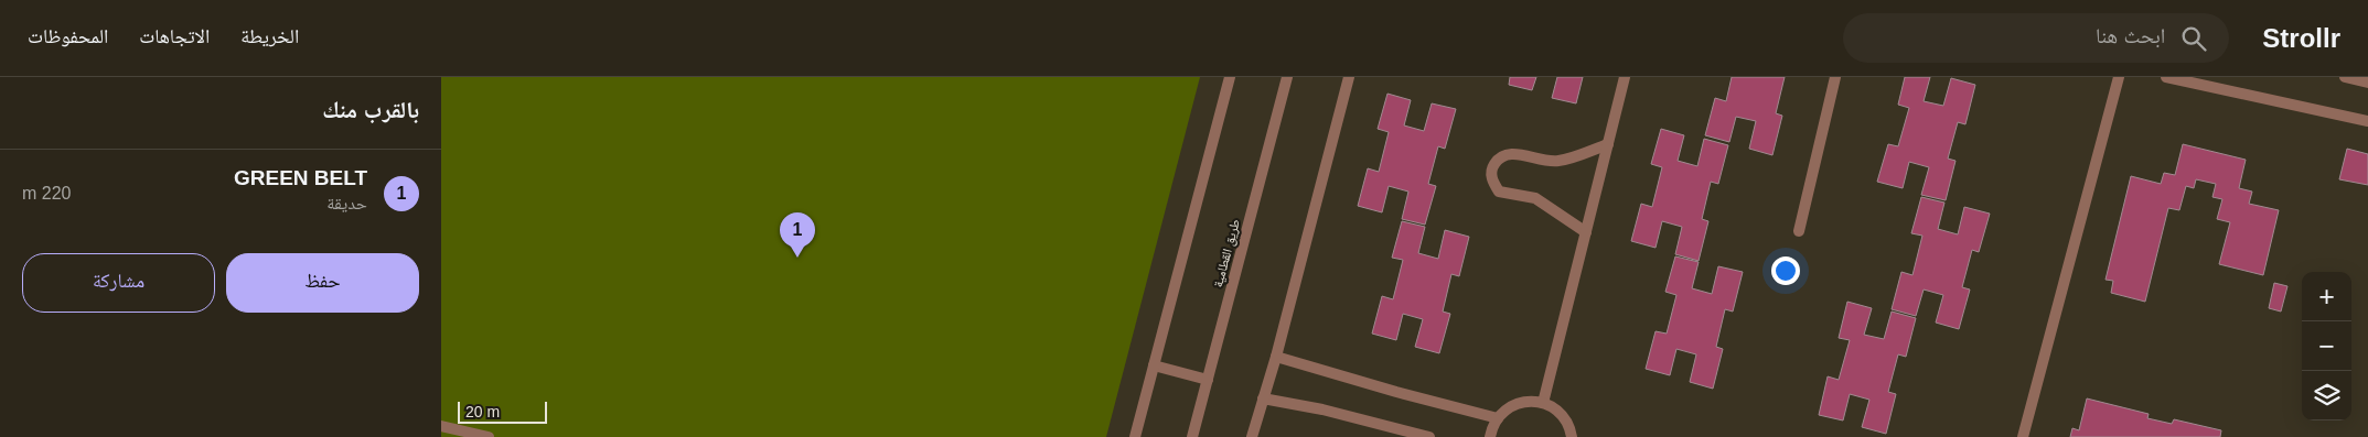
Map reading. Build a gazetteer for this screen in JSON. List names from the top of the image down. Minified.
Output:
{"streets":{"street":["طريق القطامية"]},"scale_bar":"20 m","page":{"header":"Strollr","search":"ابحث هنا","nav":["الخريطة","الاتجاهات","المحفوظات"],"heading":"بالقرب منك","list":[{"mark":"1","name":"GREEN BELT","note":"حديقة","value":"220 m"}],"pins":"1","buttons":["حفظ","مشاركة"],"map_buttons":["+","−"],"scale":"20 m"}}
